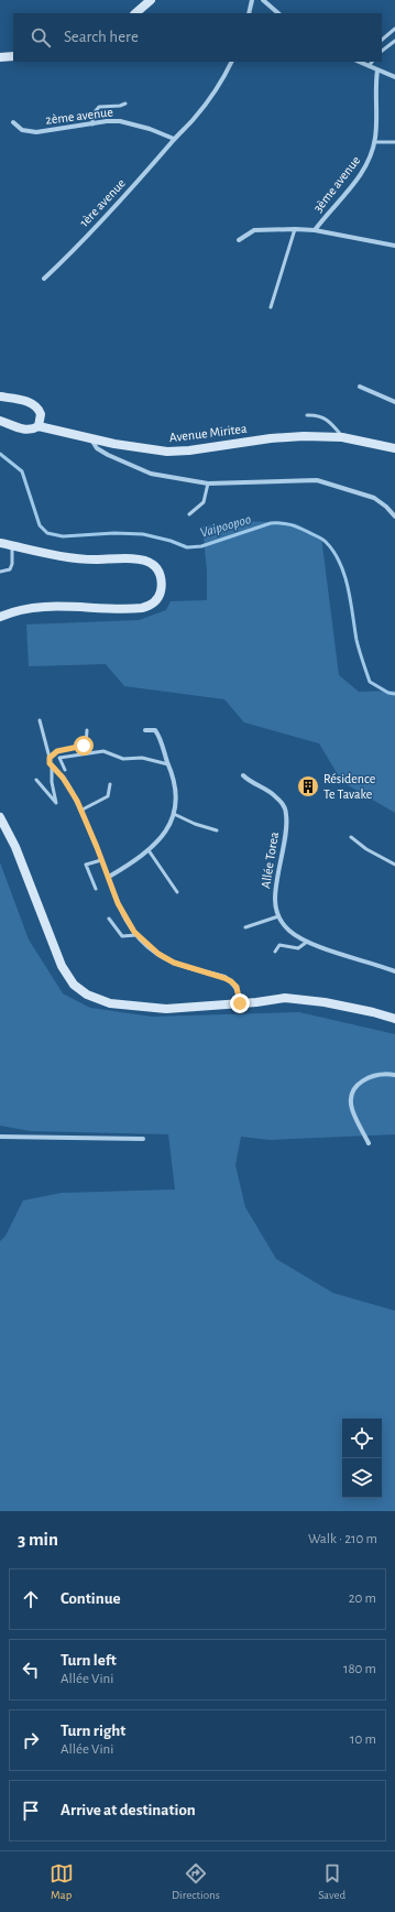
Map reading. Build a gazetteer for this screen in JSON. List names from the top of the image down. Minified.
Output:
{"streets":{"main road":["Avenue Miritea"],"street":["2ème avenue","3ème avenue","1ère avenue","Allée Torea"]},"crossings":[["2ème avenue","1ère avenue"]],"water":["Vaipoopoo"],"places":{"building":["Résidence Te Tavake"]},"page":{"search":"Search here","heading":["3 min","Walk · 210 m"],"list":[["Continue","20 m"],["Turn left","Allée Vini","180 m"],["Turn right","Allée Vini","10 m"],"Arrive at destination"],"nav":["Map","Directions","Saved"]}}
